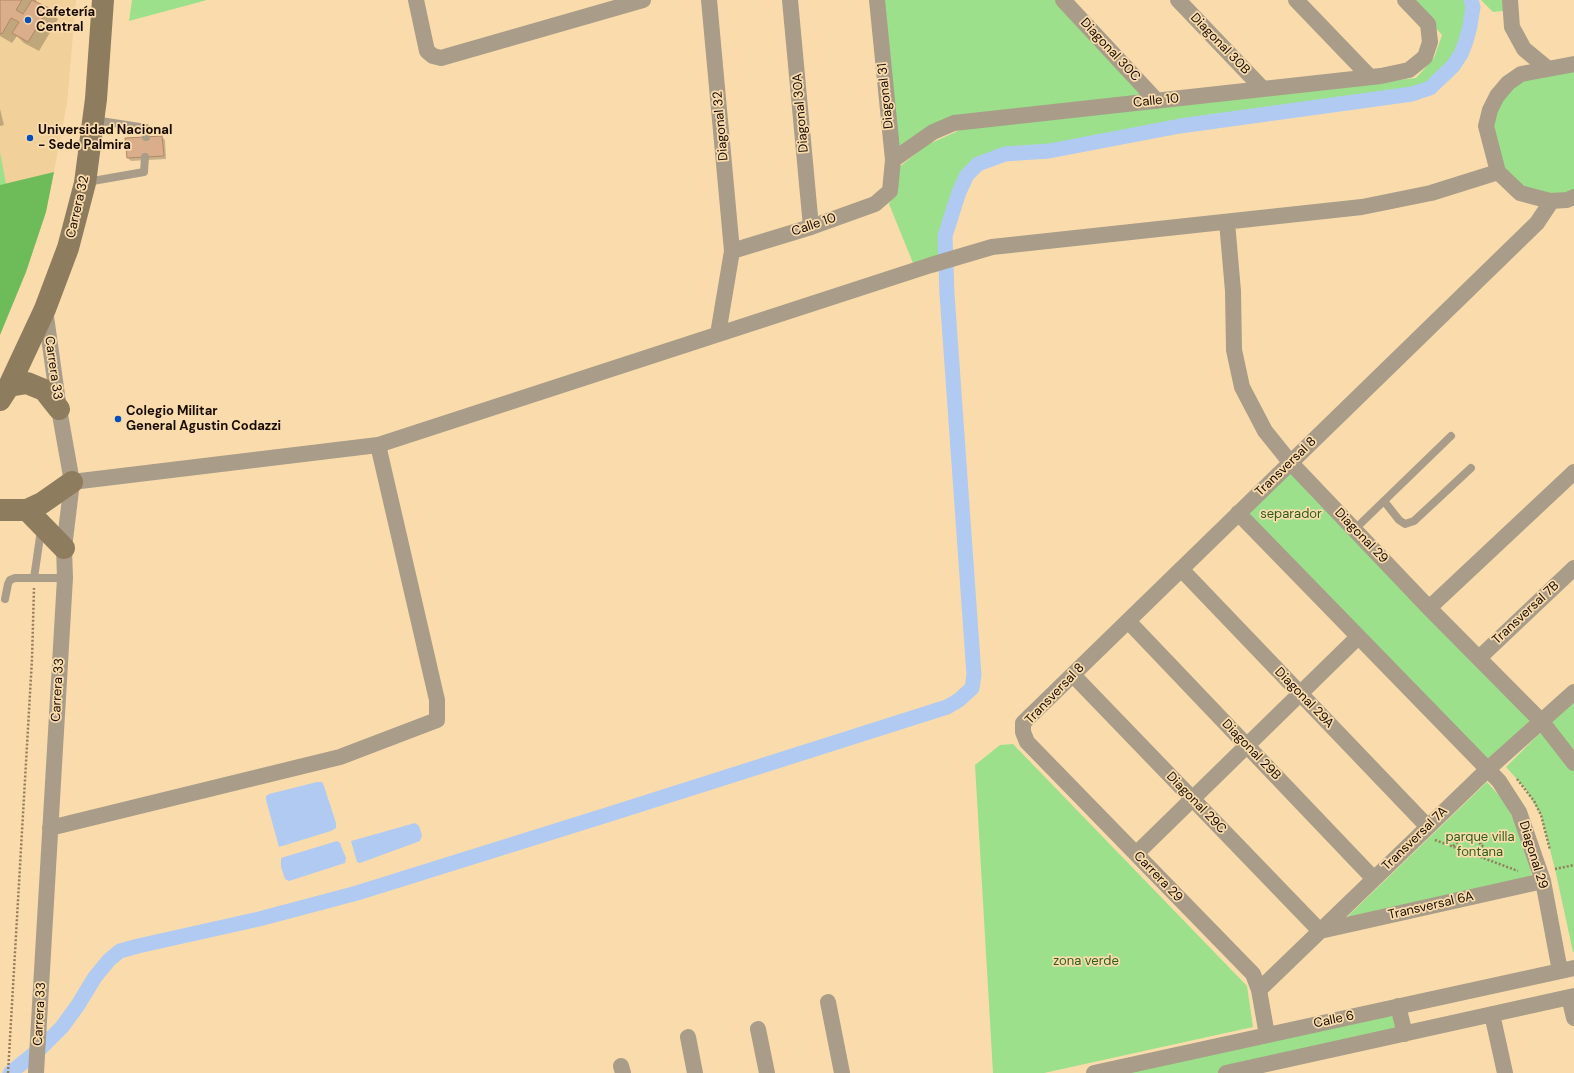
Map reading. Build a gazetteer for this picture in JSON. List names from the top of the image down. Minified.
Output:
{"streets":{"street":["Diagonal 30B","Diagonal 30C","Diagonal 31","Calle 10","Diagonal 30A","Diagonal 32","Carrera 32","Carrera 33","Transversal 8","Diagonal 29","Transversal 7B","Diagonal 29A","Diagonal 29B","Diagonal 29C","Transversal 7A","Carrera 29","Transversal 6A","Calle 6"]},"crossings":[["Diagonal 30B","Calle 10"],["Diagonal 30C","Calle 10"],["Diagonal 31","Calle 10"],["Calle 10","Diagonal 30A"],["Calle 10","Diagonal 32"],["Carrera 32","Carrera 33"],["Transversal 8","Diagonal 29"],["Transversal 8","Diagonal 29A"],["Transversal 8","Diagonal 29B"],["Transversal 8","Diagonal 29C"],["Transversal 8","Carrera 29"],["Diagonal 29","Transversal 7B"],["Diagonal 29","Transversal 7A"],["Diagonal 29","Transversal 6A"],["Diagonal 29","Calle 6"],["Diagonal 29A","Transversal 7A"],["Diagonal 29B","Transversal 7A"],["Diagonal 29C","Transversal 7A"],["Diagonal 29C","Transversal 6A"],["Transversal 7A","Carrera 29"],["Transversal 7A","Transversal 6A"],["Carrera 29","Calle 6"]],"parks":["separador","parque villa fontana","zona verde"],"places":["Cafetería Central","Universidad Nacional - Sede Palmira","Colegio Militar General Agustin Codazzi"]}
